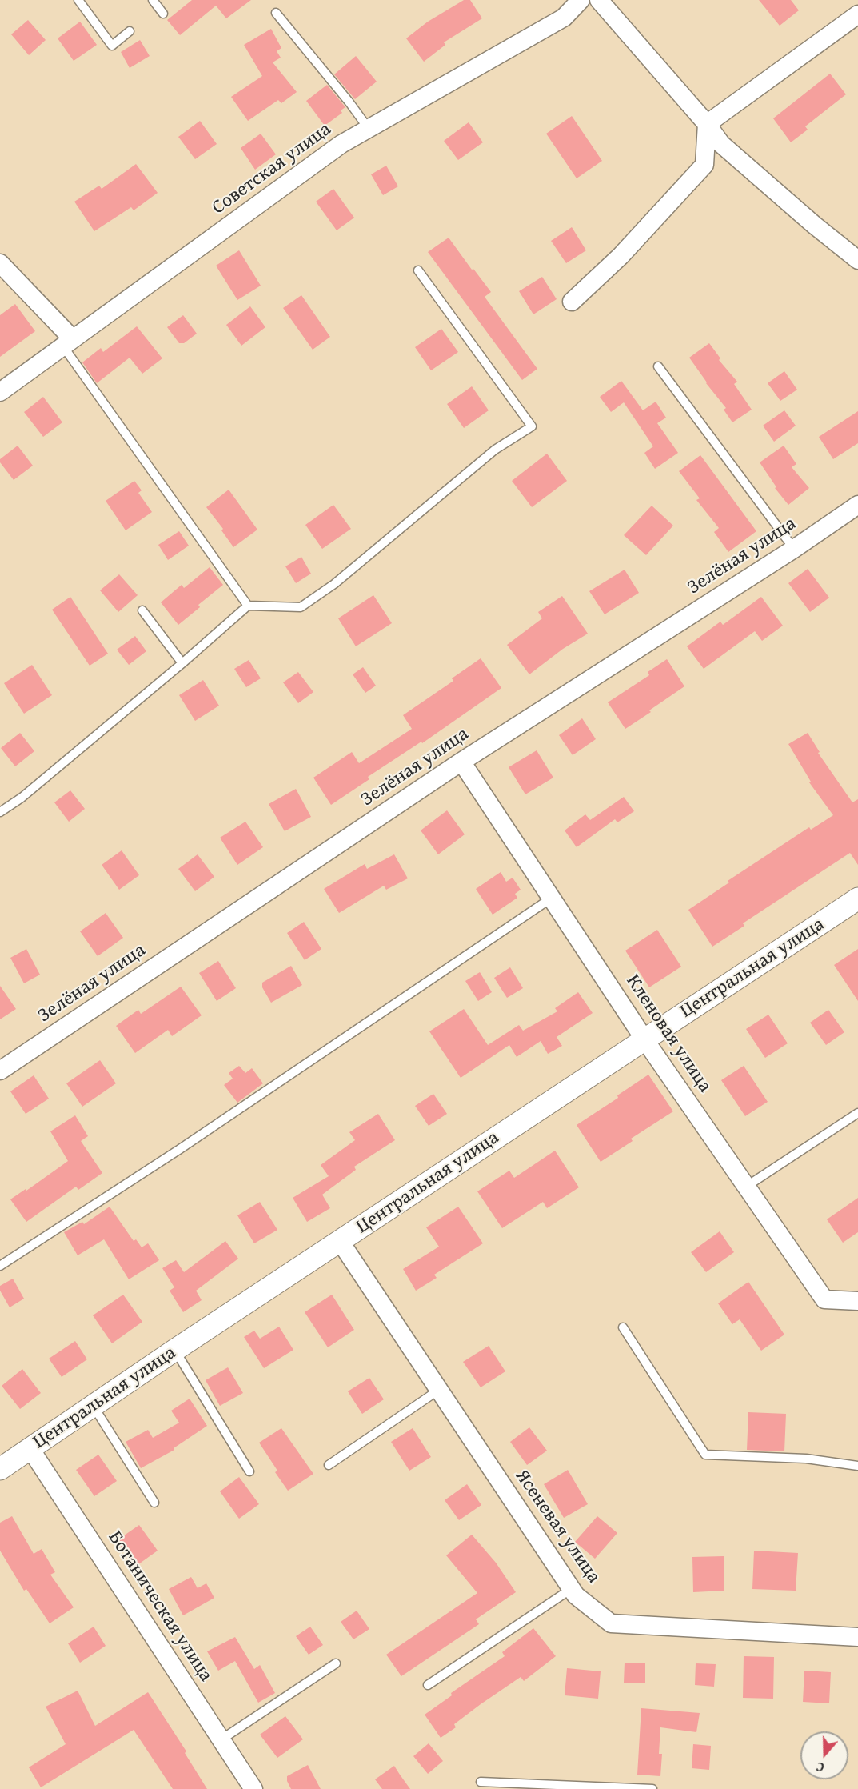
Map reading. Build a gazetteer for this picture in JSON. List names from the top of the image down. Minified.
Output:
{"streets":{"street":["Советская улица","Зелёная улица","Центральная улица","Кленовая улица","Ясеневая улица","Ботаническая улица"]},"crossings":[["Зелёная улица","Кленовая улица"],["Центральная улица","Кленовая улица"],["Центральная улица","Ясеневая улица"],["Центральная улица","Ботаническая улица"]],"north":"bottom"}
